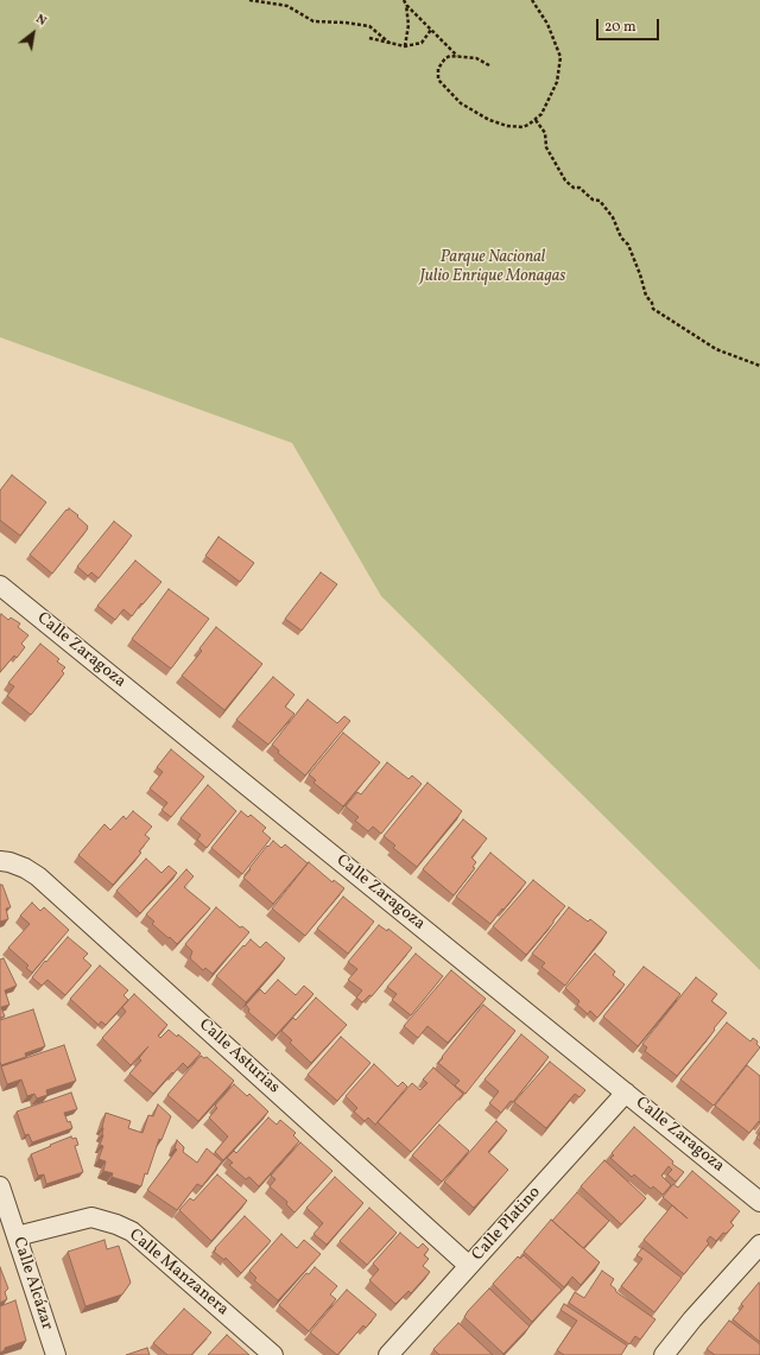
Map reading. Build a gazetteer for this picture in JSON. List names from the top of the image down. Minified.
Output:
{"streets":{"street":["Calle Zaragoza","Calle Asturias","Calle Platino","Calle Manzanera","Calle Alcázar"]},"crossings":[["Calle Zaragoza","Calle Platino"],["Calle Asturias","Calle Platino"],["Calle Manzanera","Calle Alcázar"]],"parks":["Parque Nacional Julio Enrique Monagas"],"scale_bar":"20 m","north":"top right"}
